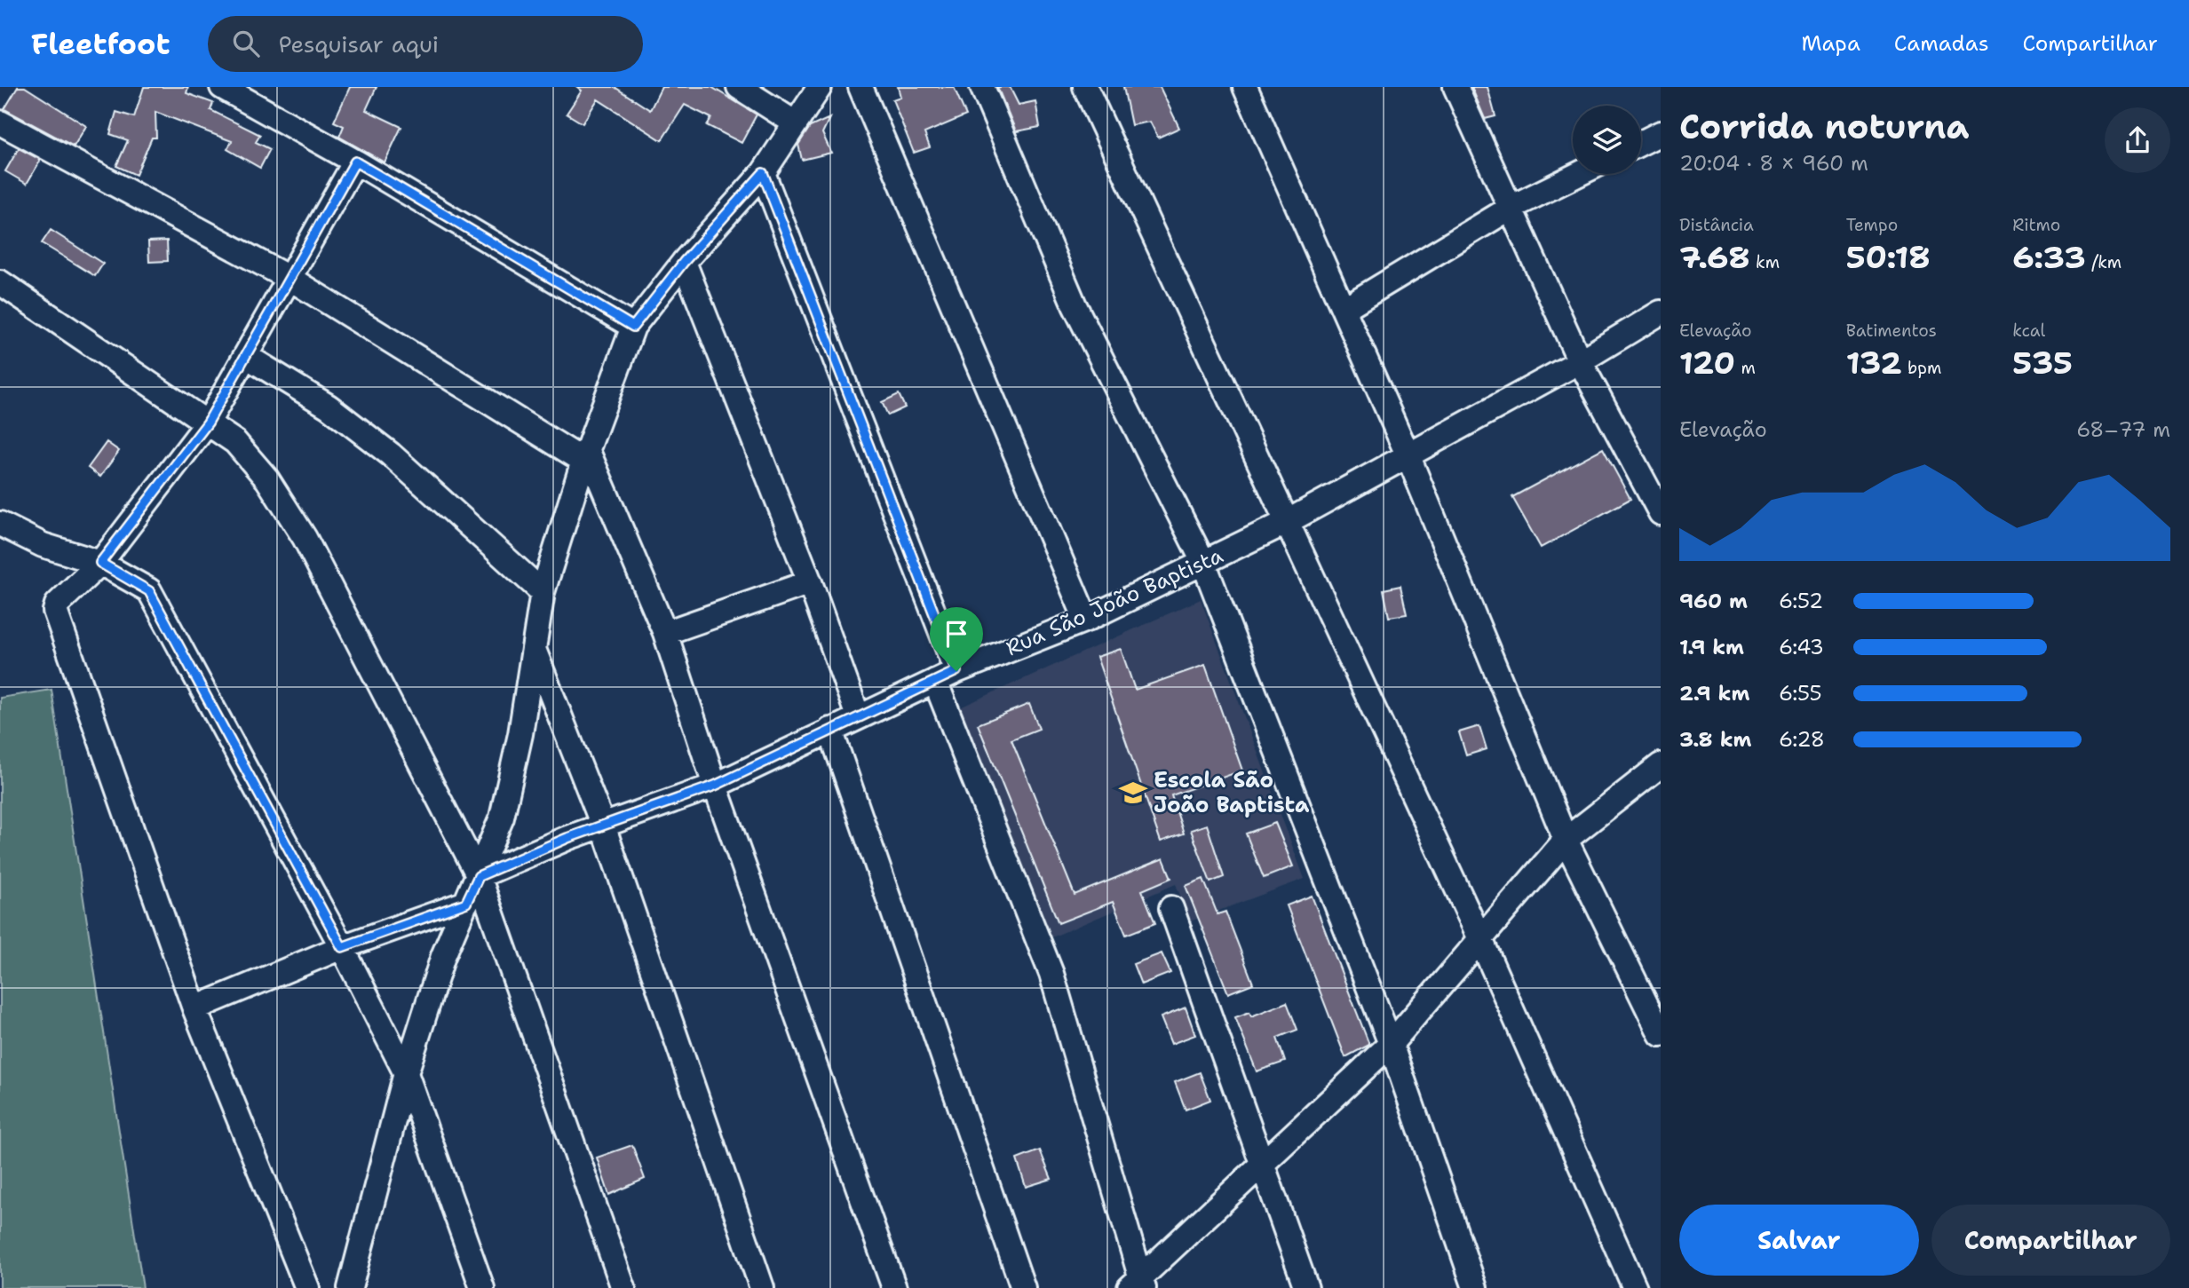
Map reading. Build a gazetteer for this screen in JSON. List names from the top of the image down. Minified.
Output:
{"streets":{"street":["Rua São João Baptista"]},"places":{"school or university":["Escola São João Baptista"]},"page":{"header":"Fleetfoot","search":"Pesquisar aqui","nav":["Mapa","Camadas","Compartilhar"],"heading":["Corrida noturna","20:04 · 8 × 960 m"],"stats":[["Distância","7.68 km"],["Tempo","50:18"],["Ritmo","6:33 /km"],["Elevação","120 m"],["Batimentos","132 bpm"],["kcal","535"]],"chart":["Elevação","68–77 m"],"list":[{"name":"960 m","note":"6:52"},{"name":"1.9 km","note":"6:43"},{"name":"2.9 km","note":"6:55"},{"name":"3.8 km","note":"6:28"}],"buttons":["Salvar","Compartilhar"]}}
